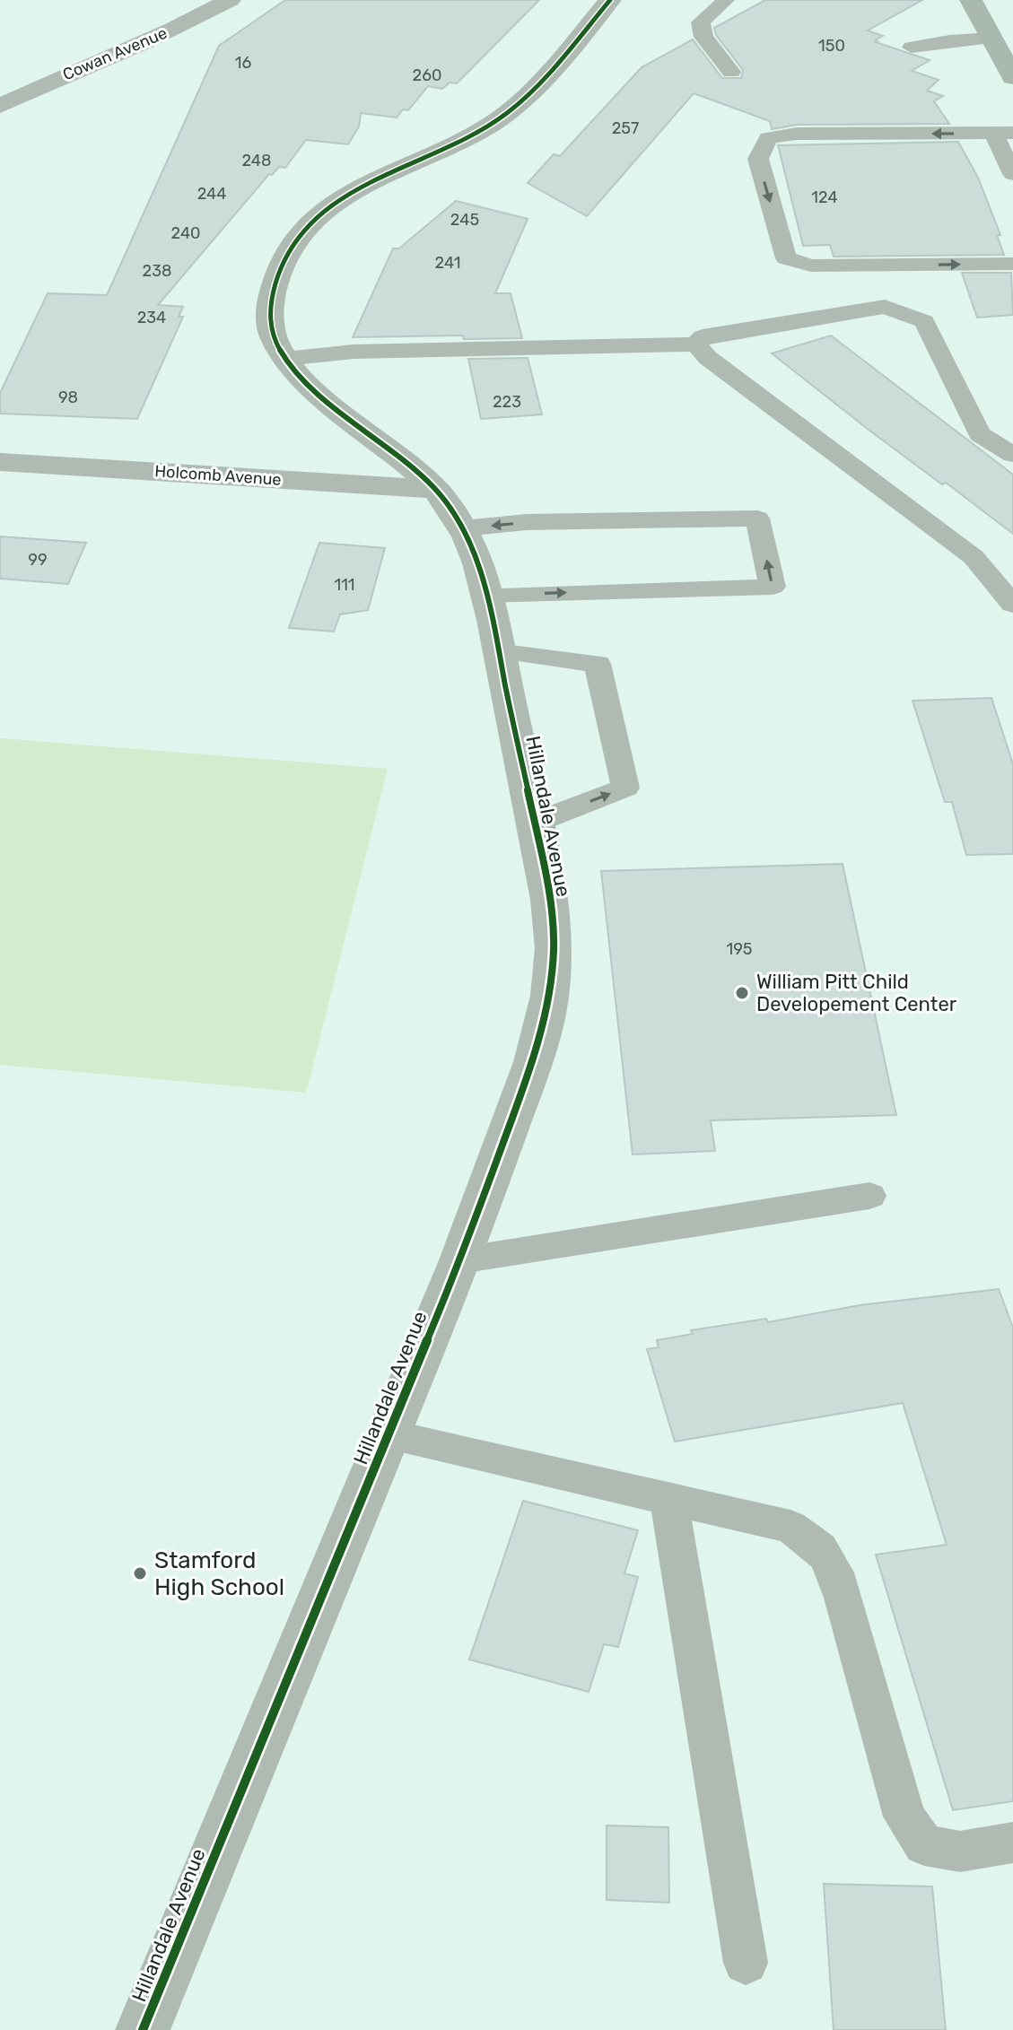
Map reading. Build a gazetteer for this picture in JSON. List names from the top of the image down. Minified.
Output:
{"streets":{"street":["Cowan Avenue","Holcomb Avenue","Hillandale Avenue"]},"crossings":[["Holcomb Avenue","Hillandale Avenue"]],"places":["William Pitt Child Developement Center","Stamford High School"],"house_numbers":["150","16","260","257","248","244","124","245","240","241","238","234","98","223","99","111","195"]}
